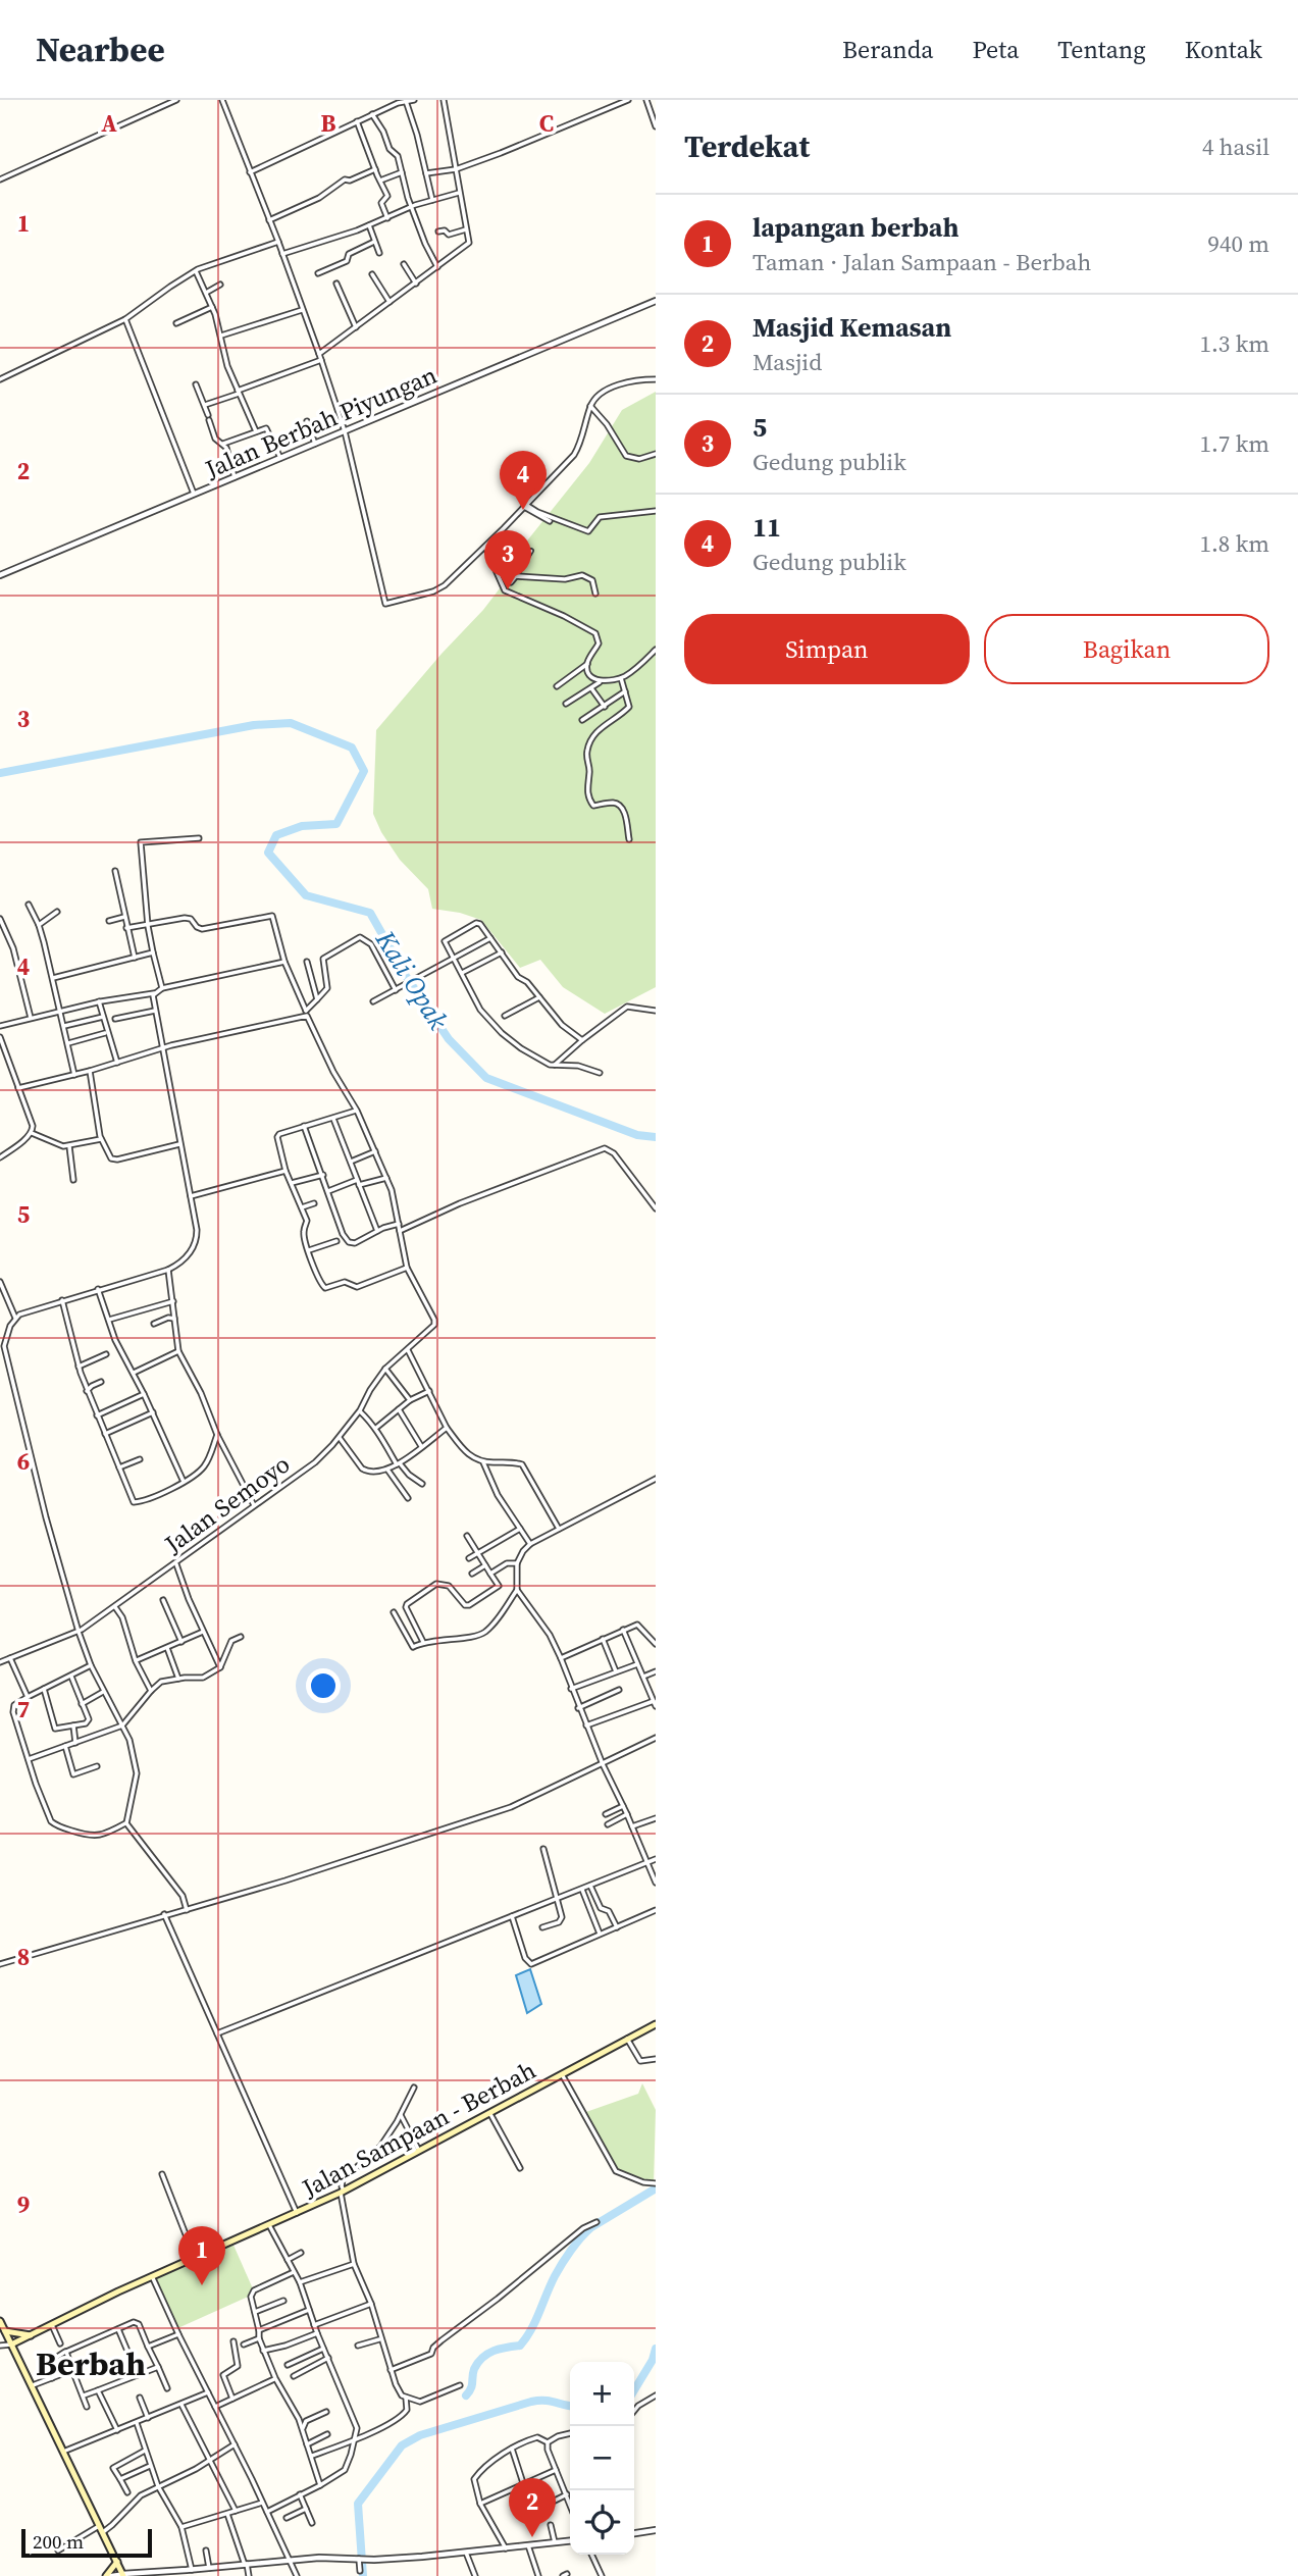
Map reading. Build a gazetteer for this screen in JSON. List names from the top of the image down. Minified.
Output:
{"streets":{"main road":["Jalan Sampaan - Berbah"],"street":["Jalan Berbah Piyungan","Jalan Semoyo"]},"districts":["Berbah"],"water":["Kali Opak"],"scale_bar":"200 m","page":{"header":"Nearbee","nav":["Beranda","Peta","Tentang","Kontak"],"heading":["Terdekat","4 hasil"],"list":[{"mark":"1","name":"lapangan berbah","note":"Taman · Jalan Sampaan - Berbah","value":"940 m"},{"mark":"2","name":"Masjid Kemasan","note":"Masjid","value":"1.3 km"},{"mark":"3","name":"5","note":"Gedung publik","value":"1.7 km"},{"mark":"4","name":"11","note":"Gedung publik","value":"1.8 km"}],"pins":["4","3","1","2"],"buttons":["Simpan","Bagikan"],"map_buttons":["+","−"],"scale":"200 m"},"grid":{"columns":["A","B","C"],"rows":["1","2","3","4","5","6","7","8","9"]}}
